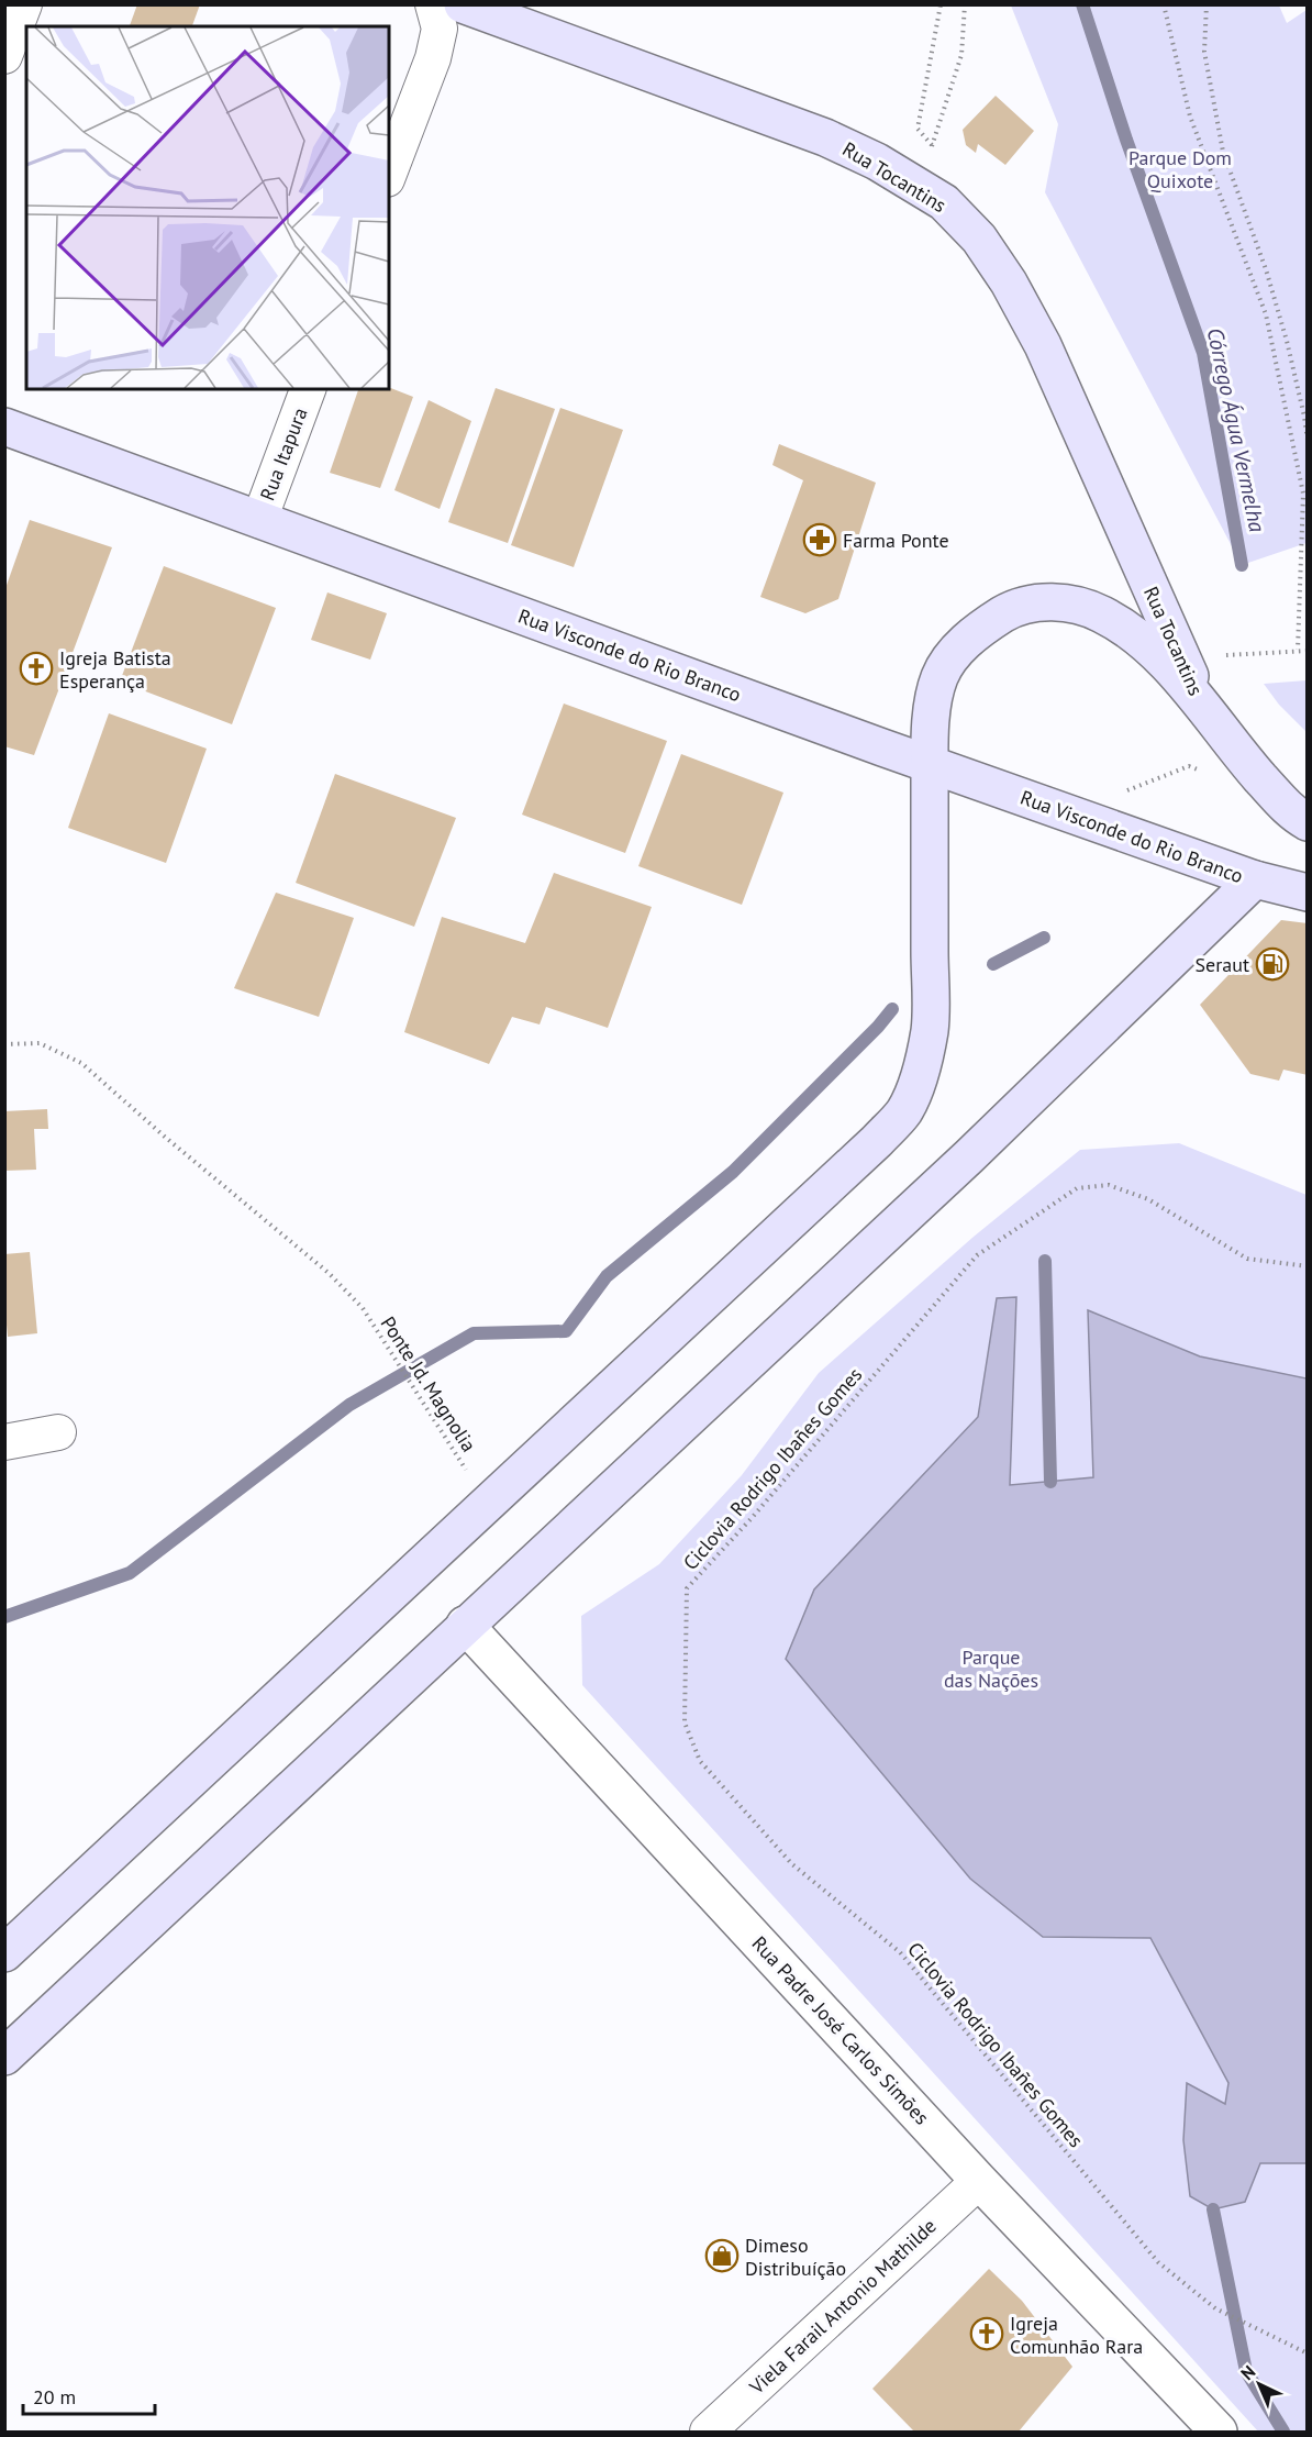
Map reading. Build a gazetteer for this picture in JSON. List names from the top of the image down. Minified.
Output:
{"streets":{"main road":["Rua Tocantins","Rua Visconde do Rio Branco"],"street":["Rua Itapura","Rua Padre José Carlos Simões","Viela Farail Antonio Mathilde"],"path":["Ponte Jd. Magnolia","Ciclovia Rodrigo Ibañes Gomes"]},"crossings":[["Rua Itapura","Rua Visconde do Rio Branco"],["Rua Padre José Carlos Simões","Viela Farail Antonio Mathilde"]],"water":["Córrego Água Vermelha"],"parks":["Parque Dom Quixote","Parque das Nações"],"places":{"pharmacy":["Farma Ponte"],"church":["Igreja Batista Esperança","Igreja Comunhão Rara"],"fuel station":["Seraut"],"shop":["Dimeso Distribuíção"]},"scale_bar":"20 m","north":"top left"}
